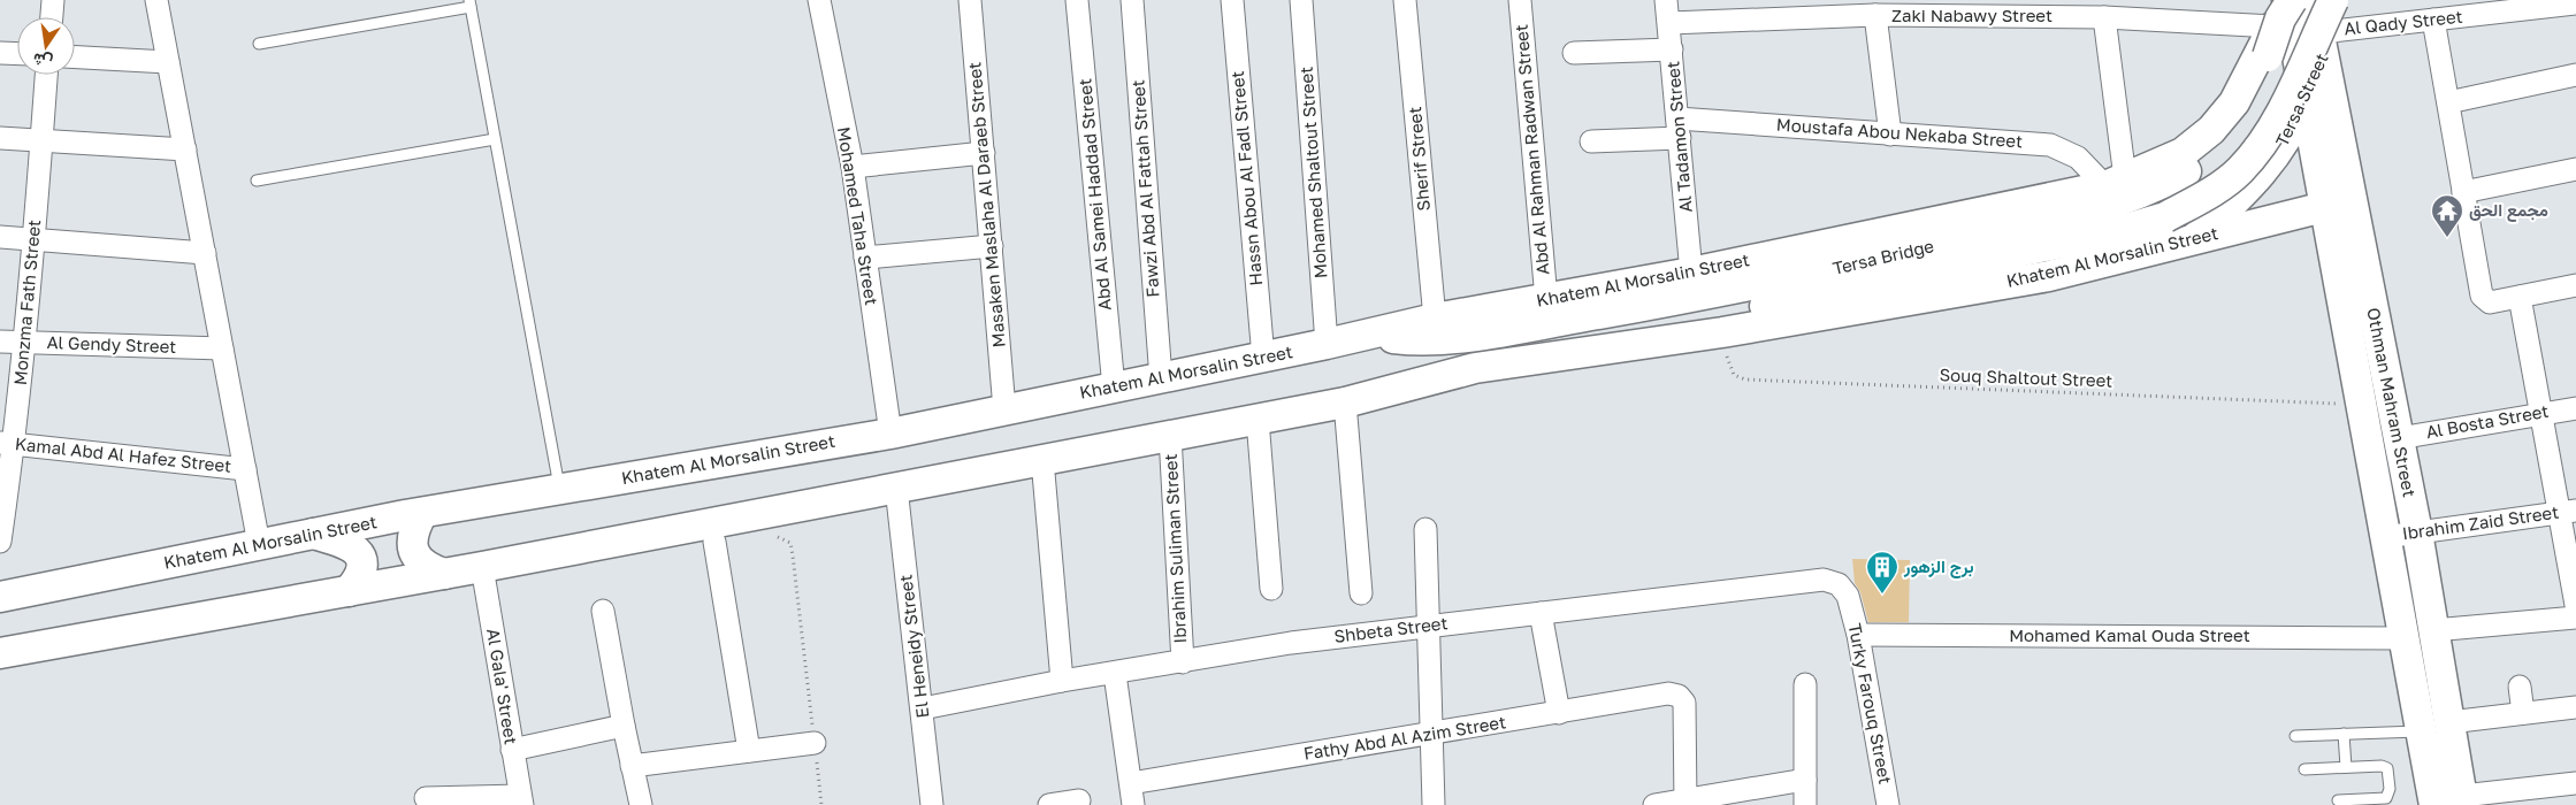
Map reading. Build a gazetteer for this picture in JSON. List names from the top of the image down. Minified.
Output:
{"streets":{"main road":["Tersa Street","Tersa Bridge","Khatem Al Morsalin Street","Othman Mahram Street"],"street":["Zaki Nabawy Street","Al Qady Street","Moustafa Abou Nekaba Street","Al Tadamon Street","Abd Al Rahman Radwan Street","Sherif Street","Mohamed Shaltout Street","Hassn Abou Al Fadl Street","Fawzi Abd Al Fattah Street","Abd Al Samei Haddad Street","Masaken Maslaha Al Daraeb Street","Mohamed Taha Street","Monzma Fath Street","Al Gendy Street","Al Bosta Street","Kamal Abd Al Hafez Street","Ibrahim Zaid Street","Ibrahim Suliman Street","Shbeta Street","Mohamed Kamal Ouda Street","El Heneidy Street","Al Gala' Street","Turky Farouq Street","Fathy Abd Al Azim Street"],"path":["Souq Shaltout Street"]},"crossings":[["Zaki Nabawy Street","Al Tadamon Street"],["Zaki Nabawy Street","Tersa Bridge"],["Zaki Nabawy Street","Othman Mahram Street"],["Al Qady Street","Tersa Street"],["Al Qady Street","Othman Mahram Street"],["Tersa Street","Khatem Al Morsalin Street"],["Tersa Street","Othman Mahram Street"],["Moustafa Abou Nekaba Street","Al Tadamon Street"],["Moustafa Abou Nekaba Street","Tersa Bridge"],["Moustafa Abou Nekaba Street","Khatem Al Morsalin Street"],["Al Tadamon Street","Khatem Al Morsalin Street"],["Abd Al Rahman Radwan Street","Khatem Al Morsalin Street"],["Sherif Street","Khatem Al Morsalin Street"],["Mohamed Shaltout Street","Khatem Al Morsalin Street"],["Hassn Abou Al Fadl Street","Khatem Al Morsalin Street"],["Fawzi Abd Al Fattah Street","Khatem Al Morsalin Street"],["Abd Al Samei Haddad Street","Khatem Al Morsalin Street"],["Masaken Maslaha Al Daraeb Street","Khatem Al Morsalin Street"],["Mohamed Taha Street","Khatem Al Morsalin Street"],["Tersa Bridge","Khatem Al Morsalin Street"],["Tersa Bridge","Othman Mahram Street"],["Khatem Al Morsalin Street","Souq Shaltout Street"],["Khatem Al Morsalin Street","Othman Mahram Street"],["Khatem Al Morsalin Street","Ibrahim Suliman Street"],["Khatem Al Morsalin Street","El Heneidy Street"],["Khatem Al Morsalin Street","Al Gala' Street"],["Monzma Fath Street","Al Gendy Street"],["Monzma Fath Street","Kamal Abd Al Hafez Street"],["Souq Shaltout Street","Othman Mahram Street"],["Othman Mahram Street","Al Bosta Street"],["Othman Mahram Street","Ibrahim Zaid Street"],["Othman Mahram Street","Mohamed Kamal Ouda Street"],["Ibrahim Suliman Street","Shbeta Street"],["Shbeta Street","El Heneidy Street"],["Shbeta Street","Turky Farouq Street"],["Mohamed Kamal Ouda Street","Turky Farouq Street"]],"places":{"temple":["مجمع الحق"],"building":["برج الزهور"]},"north":"bottom"}
